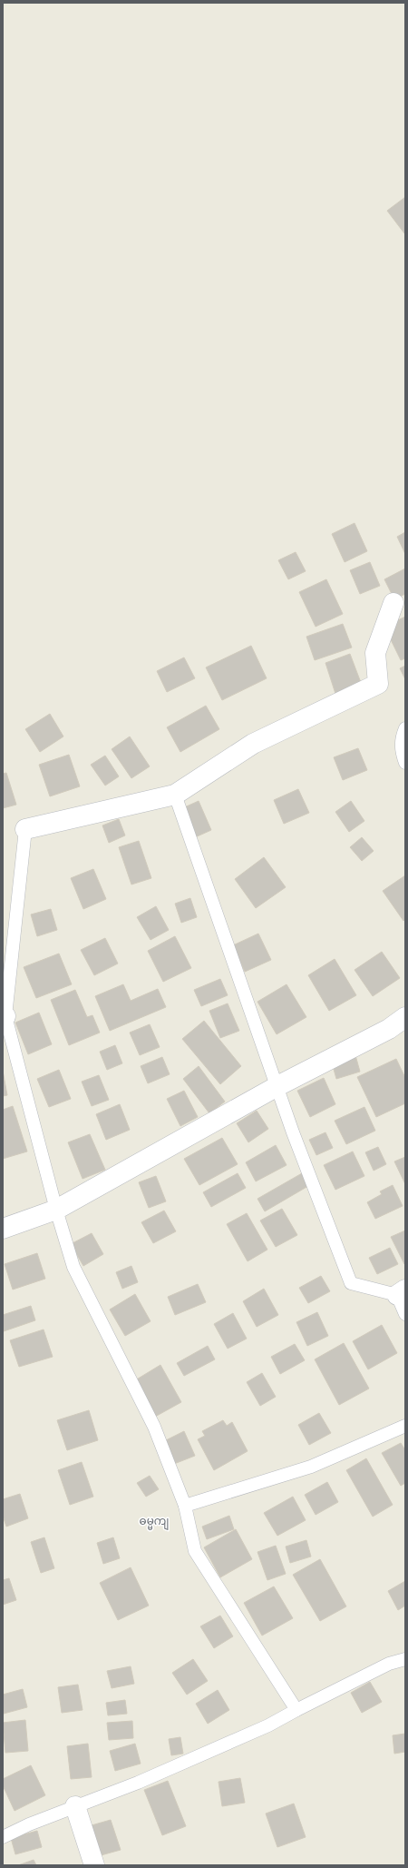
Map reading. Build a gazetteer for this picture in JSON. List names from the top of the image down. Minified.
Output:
{"districts":["ဓမ္မကျ"]}
